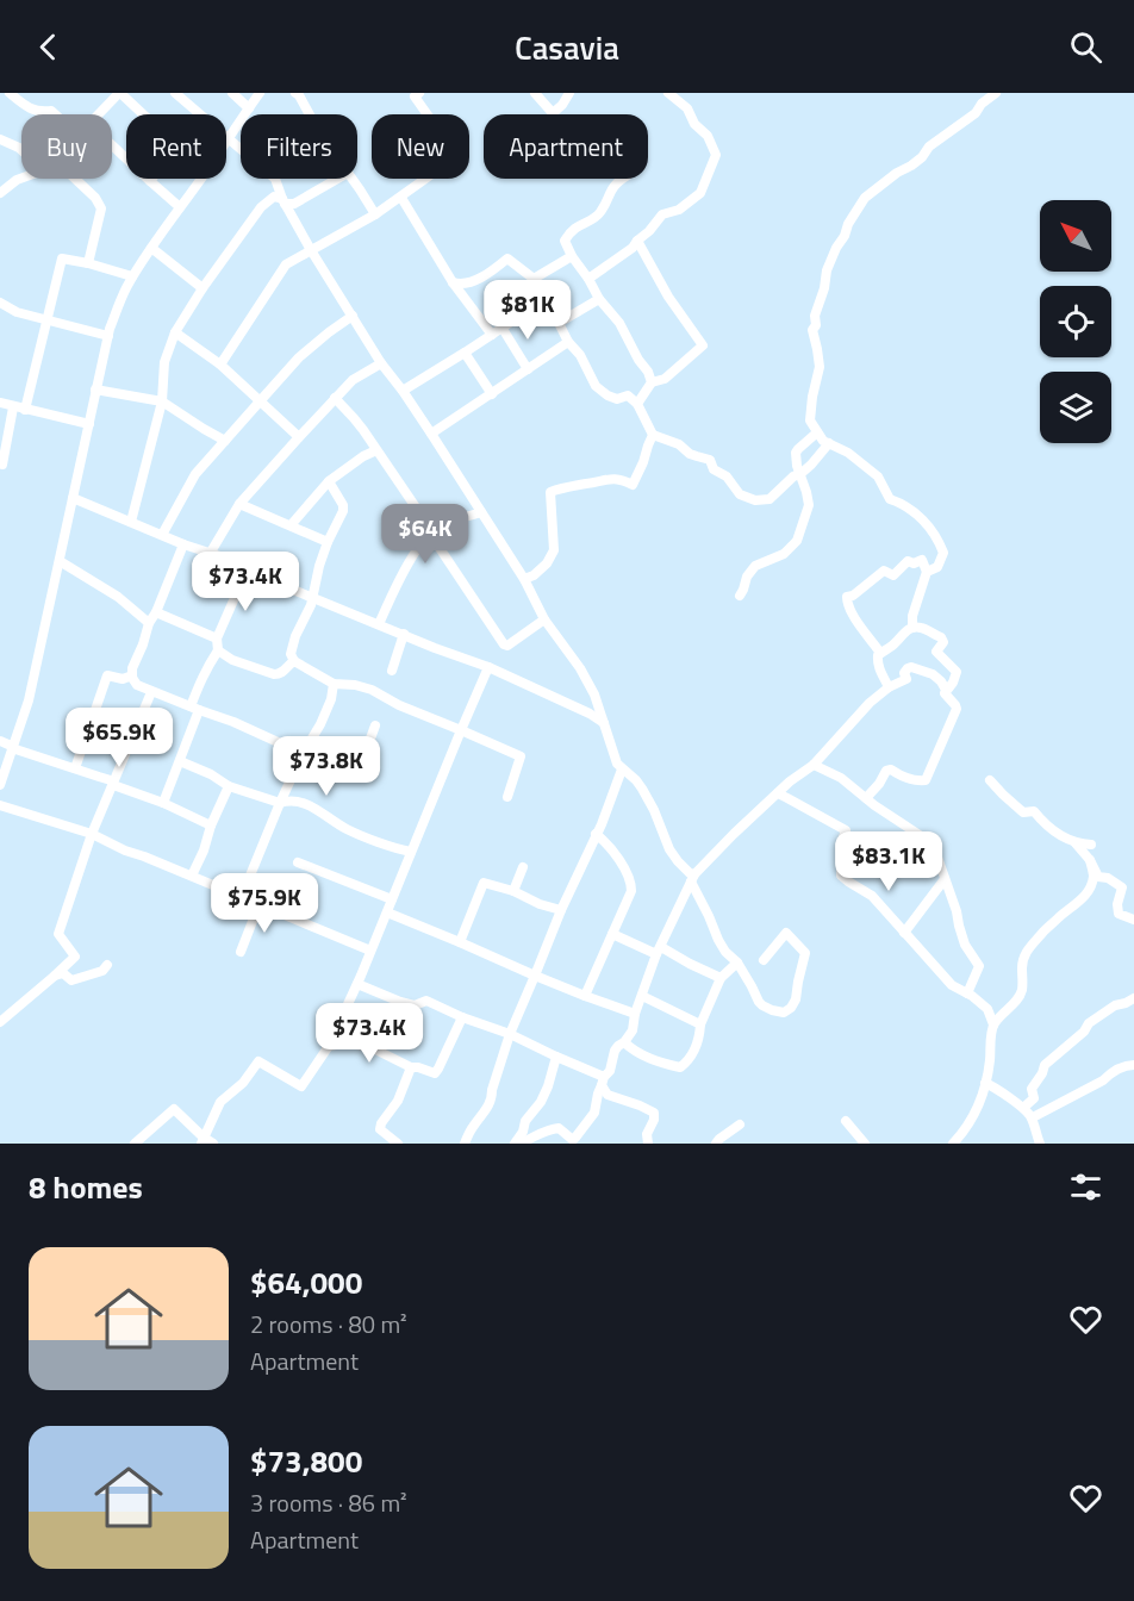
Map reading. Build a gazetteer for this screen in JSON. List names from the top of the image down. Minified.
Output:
{"north":"top left","page":{"header":"Casavia","chip":["Buy","Rent","Filters","New","Apartment"],"price":["$81K","$64K","$73.4K","$65.9K","$73.8K","$83.1K","$75.9K","$73.4K"],"heading":"8 homes","list":[{"name":"$64,000","note":"2 rooms · 80 m² · Apartment"},{"name":"$73,800","note":"3 rooms · 86 m² · Apartment"}]}}
